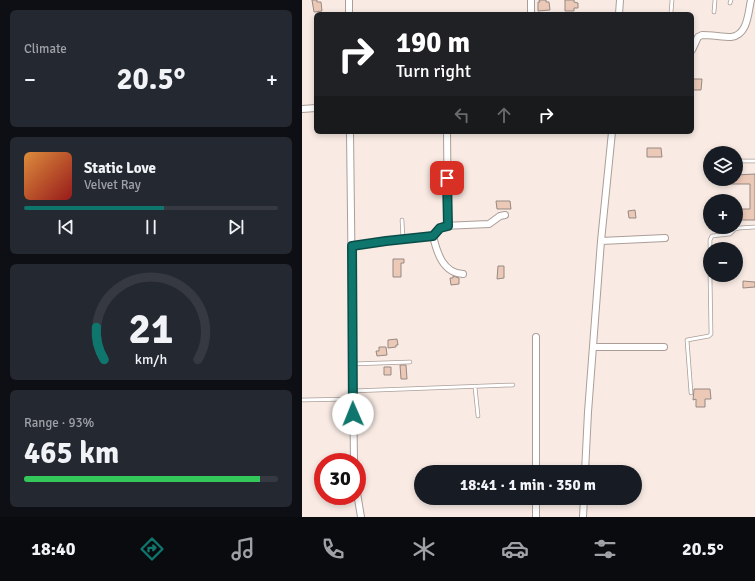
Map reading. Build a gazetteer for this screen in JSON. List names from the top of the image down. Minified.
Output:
{"page":{"tile":["Climate",["Range · 93%","465 km"]],"turn":["190 m","Turn right"],"heat":["−","20.5°","+"],"map_buttons":["+","−"],"song":["Static Love","Velvet Ray"],"limit":"30","trip":"18:41 · 1 min · 350 m","tabs":["18:40","20.5°"],"gauge":["21","km/h"]}}
